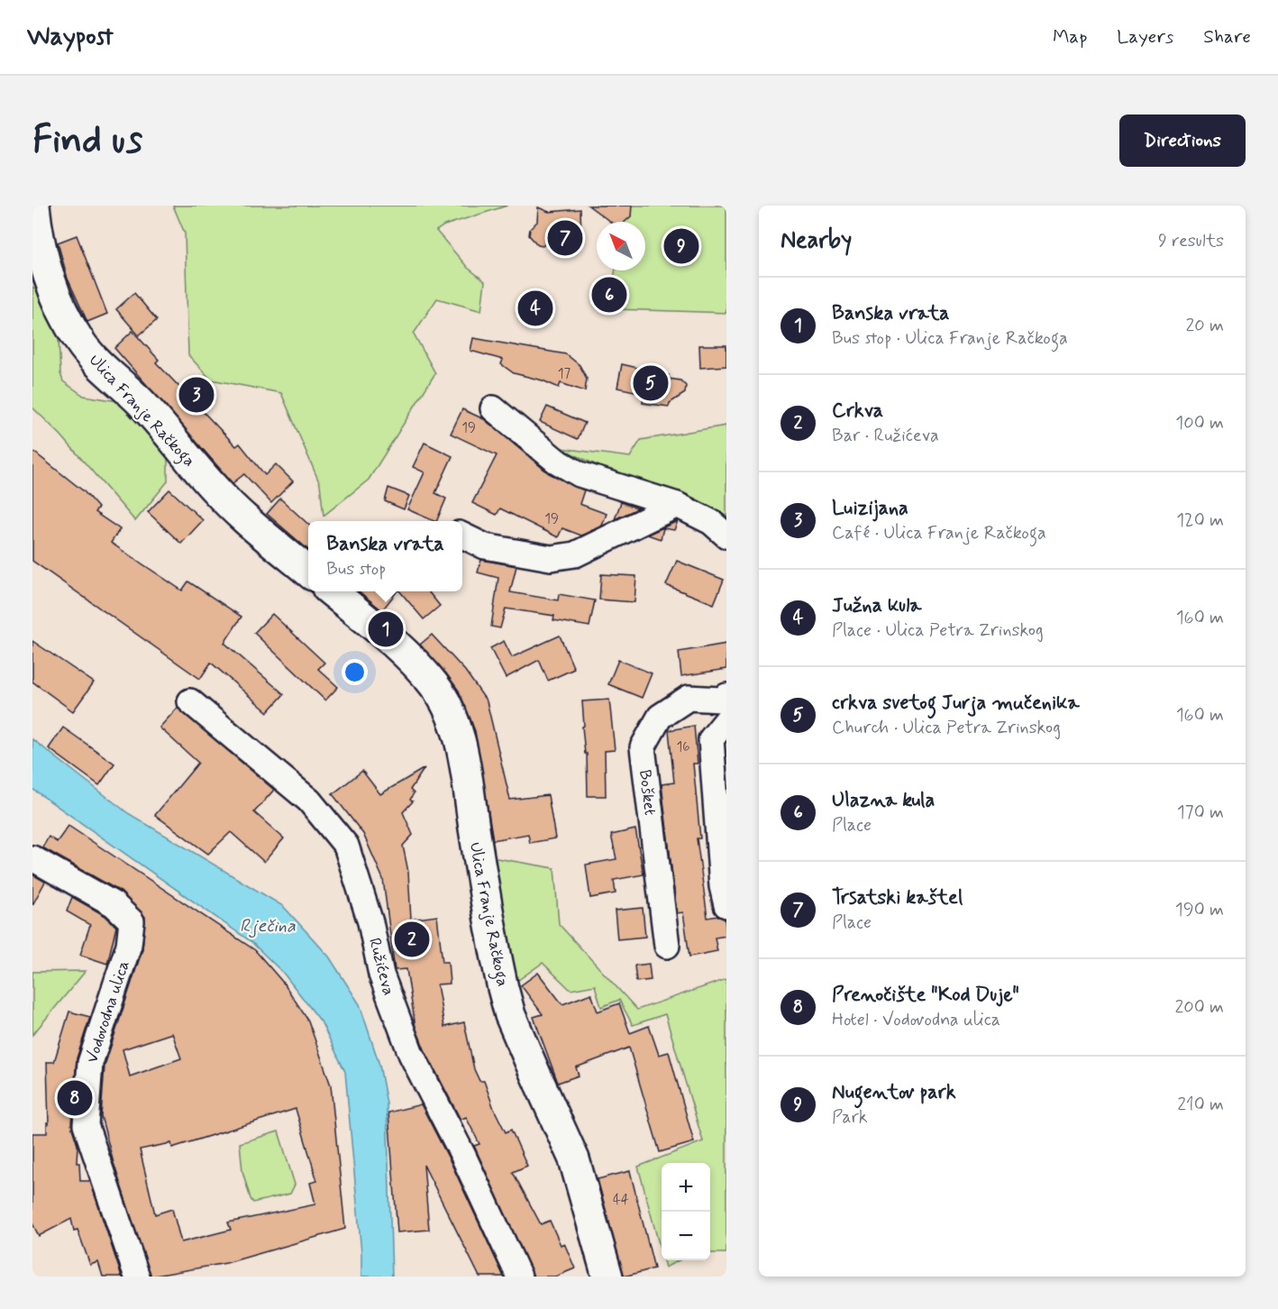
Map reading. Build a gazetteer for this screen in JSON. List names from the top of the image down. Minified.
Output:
{"streets":{"main road":["Ulica Franje Račkoga"],"street":["Bošket","Ružićeva","Vodovodna ulica"]},"water":["Rječina"],"house_numbers":["17","19","19","16","44"],"north":"top left","page":{"header":"Waypost","nav":["Map","Layers","Share"],"buttons":"Directions","title":"Find us","heading":["Nearby","9 results"],"pins":["7","9","6","4","5","3","1","2","8"],"list":[{"mark":"1","name":"Banska vrata","note":"Bus stop · Ulica Franje Račkoga","value":"20 m"},{"mark":"2","name":"Crkva","note":"Bar · Ružićeva","value":"100 m"},{"mark":"3","name":"Luizijana","note":"Café · Ulica Franje Račkoga","value":"120 m"},{"mark":"4","name":"Južna kula","note":"Place · Ulica Petra Zrinskog","value":"160 m"},{"mark":"5","name":"crkva svetog Jurja mučenika","note":"Church · Ulica Petra Zrinskog","value":"160 m"},{"mark":"6","name":"Ulazna kula","note":"Place","value":"170 m"},{"mark":"7","name":"Trsatski kaštel","note":"Place","value":"190 m"},{"mark":"8","name":"Prenočište \"Kod Duje\"","note":"Hotel · Vodovodna ulica","value":"200 m"},{"mark":"9","name":"Nugentov park","note":"Park","value":"210 m"}],"popup":["Banska vrata","Bus stop"],"map_buttons":["+","−"]}}
